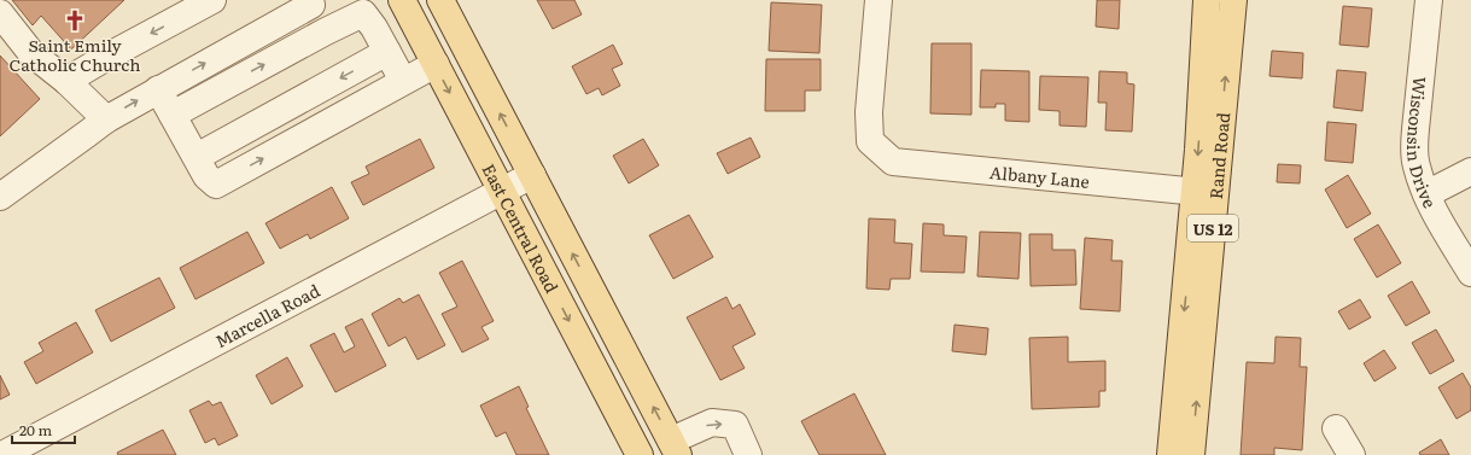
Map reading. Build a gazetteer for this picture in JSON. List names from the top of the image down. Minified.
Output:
{"streets":{"main road":["Rand Road","East Central Road","US 12"],"street":["Wisconsin Drive","Albany Lane","Marcella Road"]},"crossings":[["East Central Road","Marcella Road"]],"places":{"church":["Saint Emily Catholic Church"]},"scale_bar":"20 m"}
